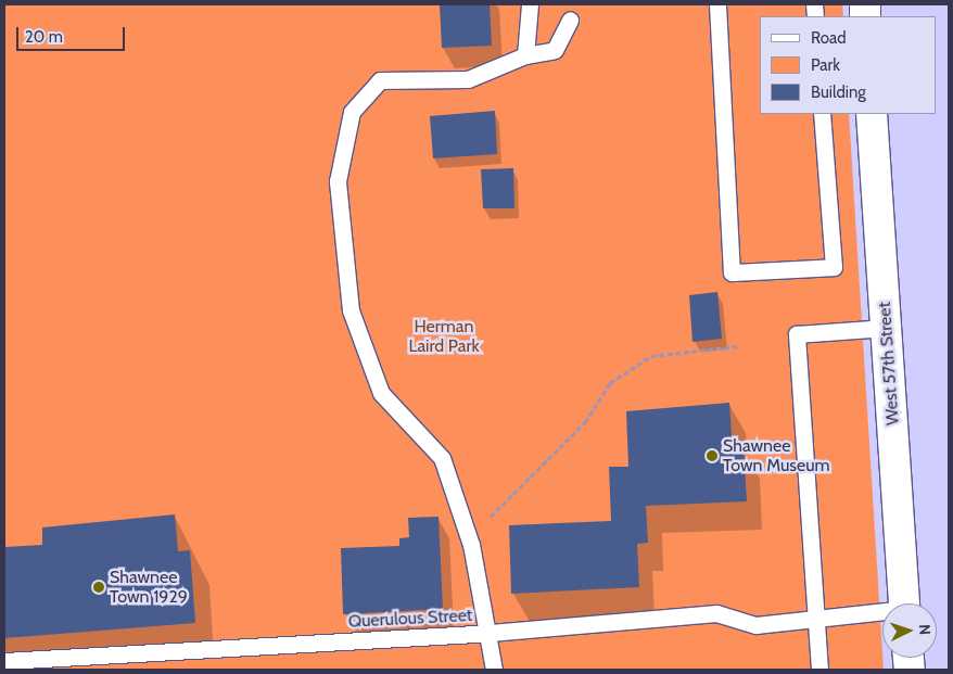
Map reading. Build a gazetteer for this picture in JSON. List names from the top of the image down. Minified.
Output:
{"streets":{"street":["West 57th Street"],"lane":["Querulous Street"]},"parks":["Herman Laird Park"],"places":["Shawnee Town Museum","Shawnee Town 1929"],"legend":["Road","Park","Building"],"scale_bar":"20 m","north":"right"}
